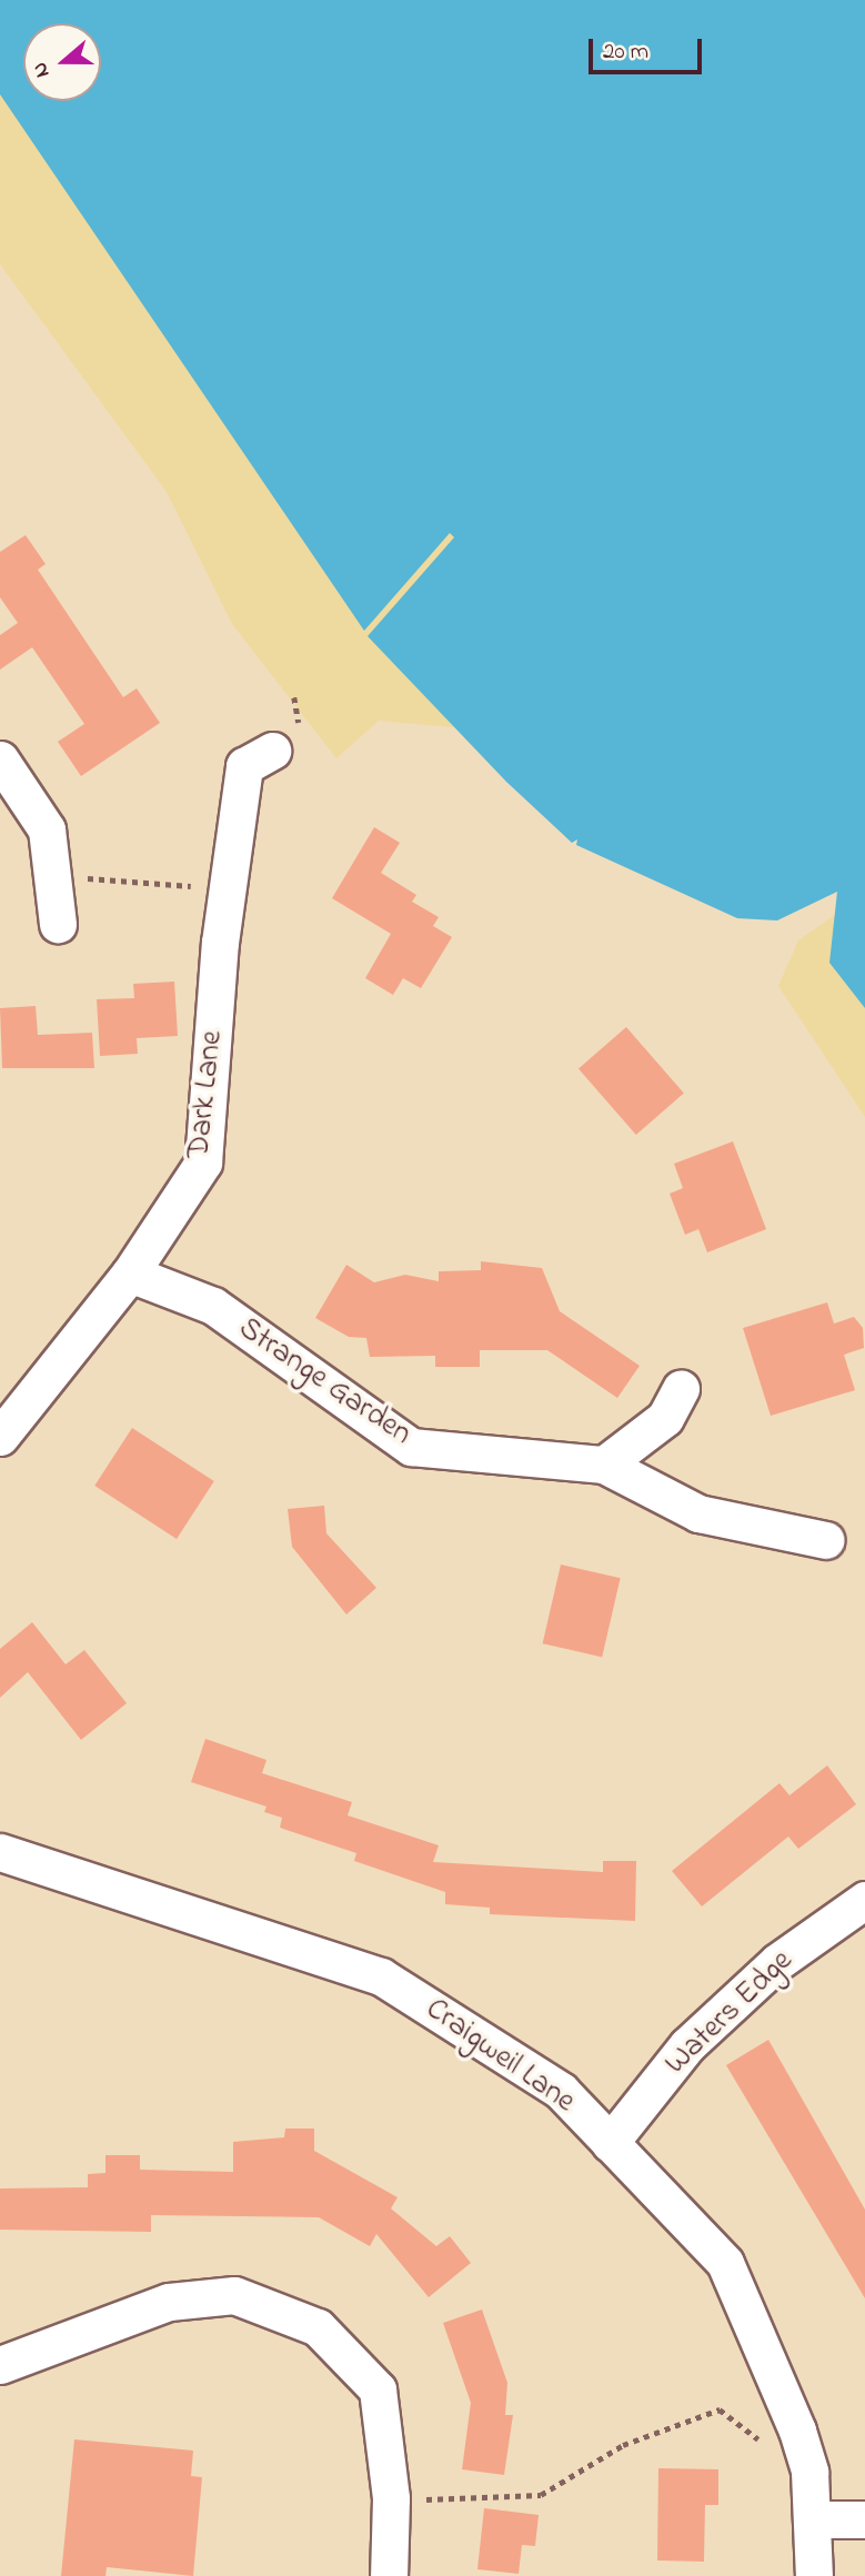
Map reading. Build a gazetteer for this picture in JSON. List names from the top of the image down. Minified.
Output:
{"streets":{"street":["Dark Lane","Strange Garden","Waters Edge","Craigweil Lane"]},"crossings":[["Dark Lane","Strange Garden"],["Waters Edge","Craigweil Lane"]],"scale_bar":"20 m","north":"left"}
